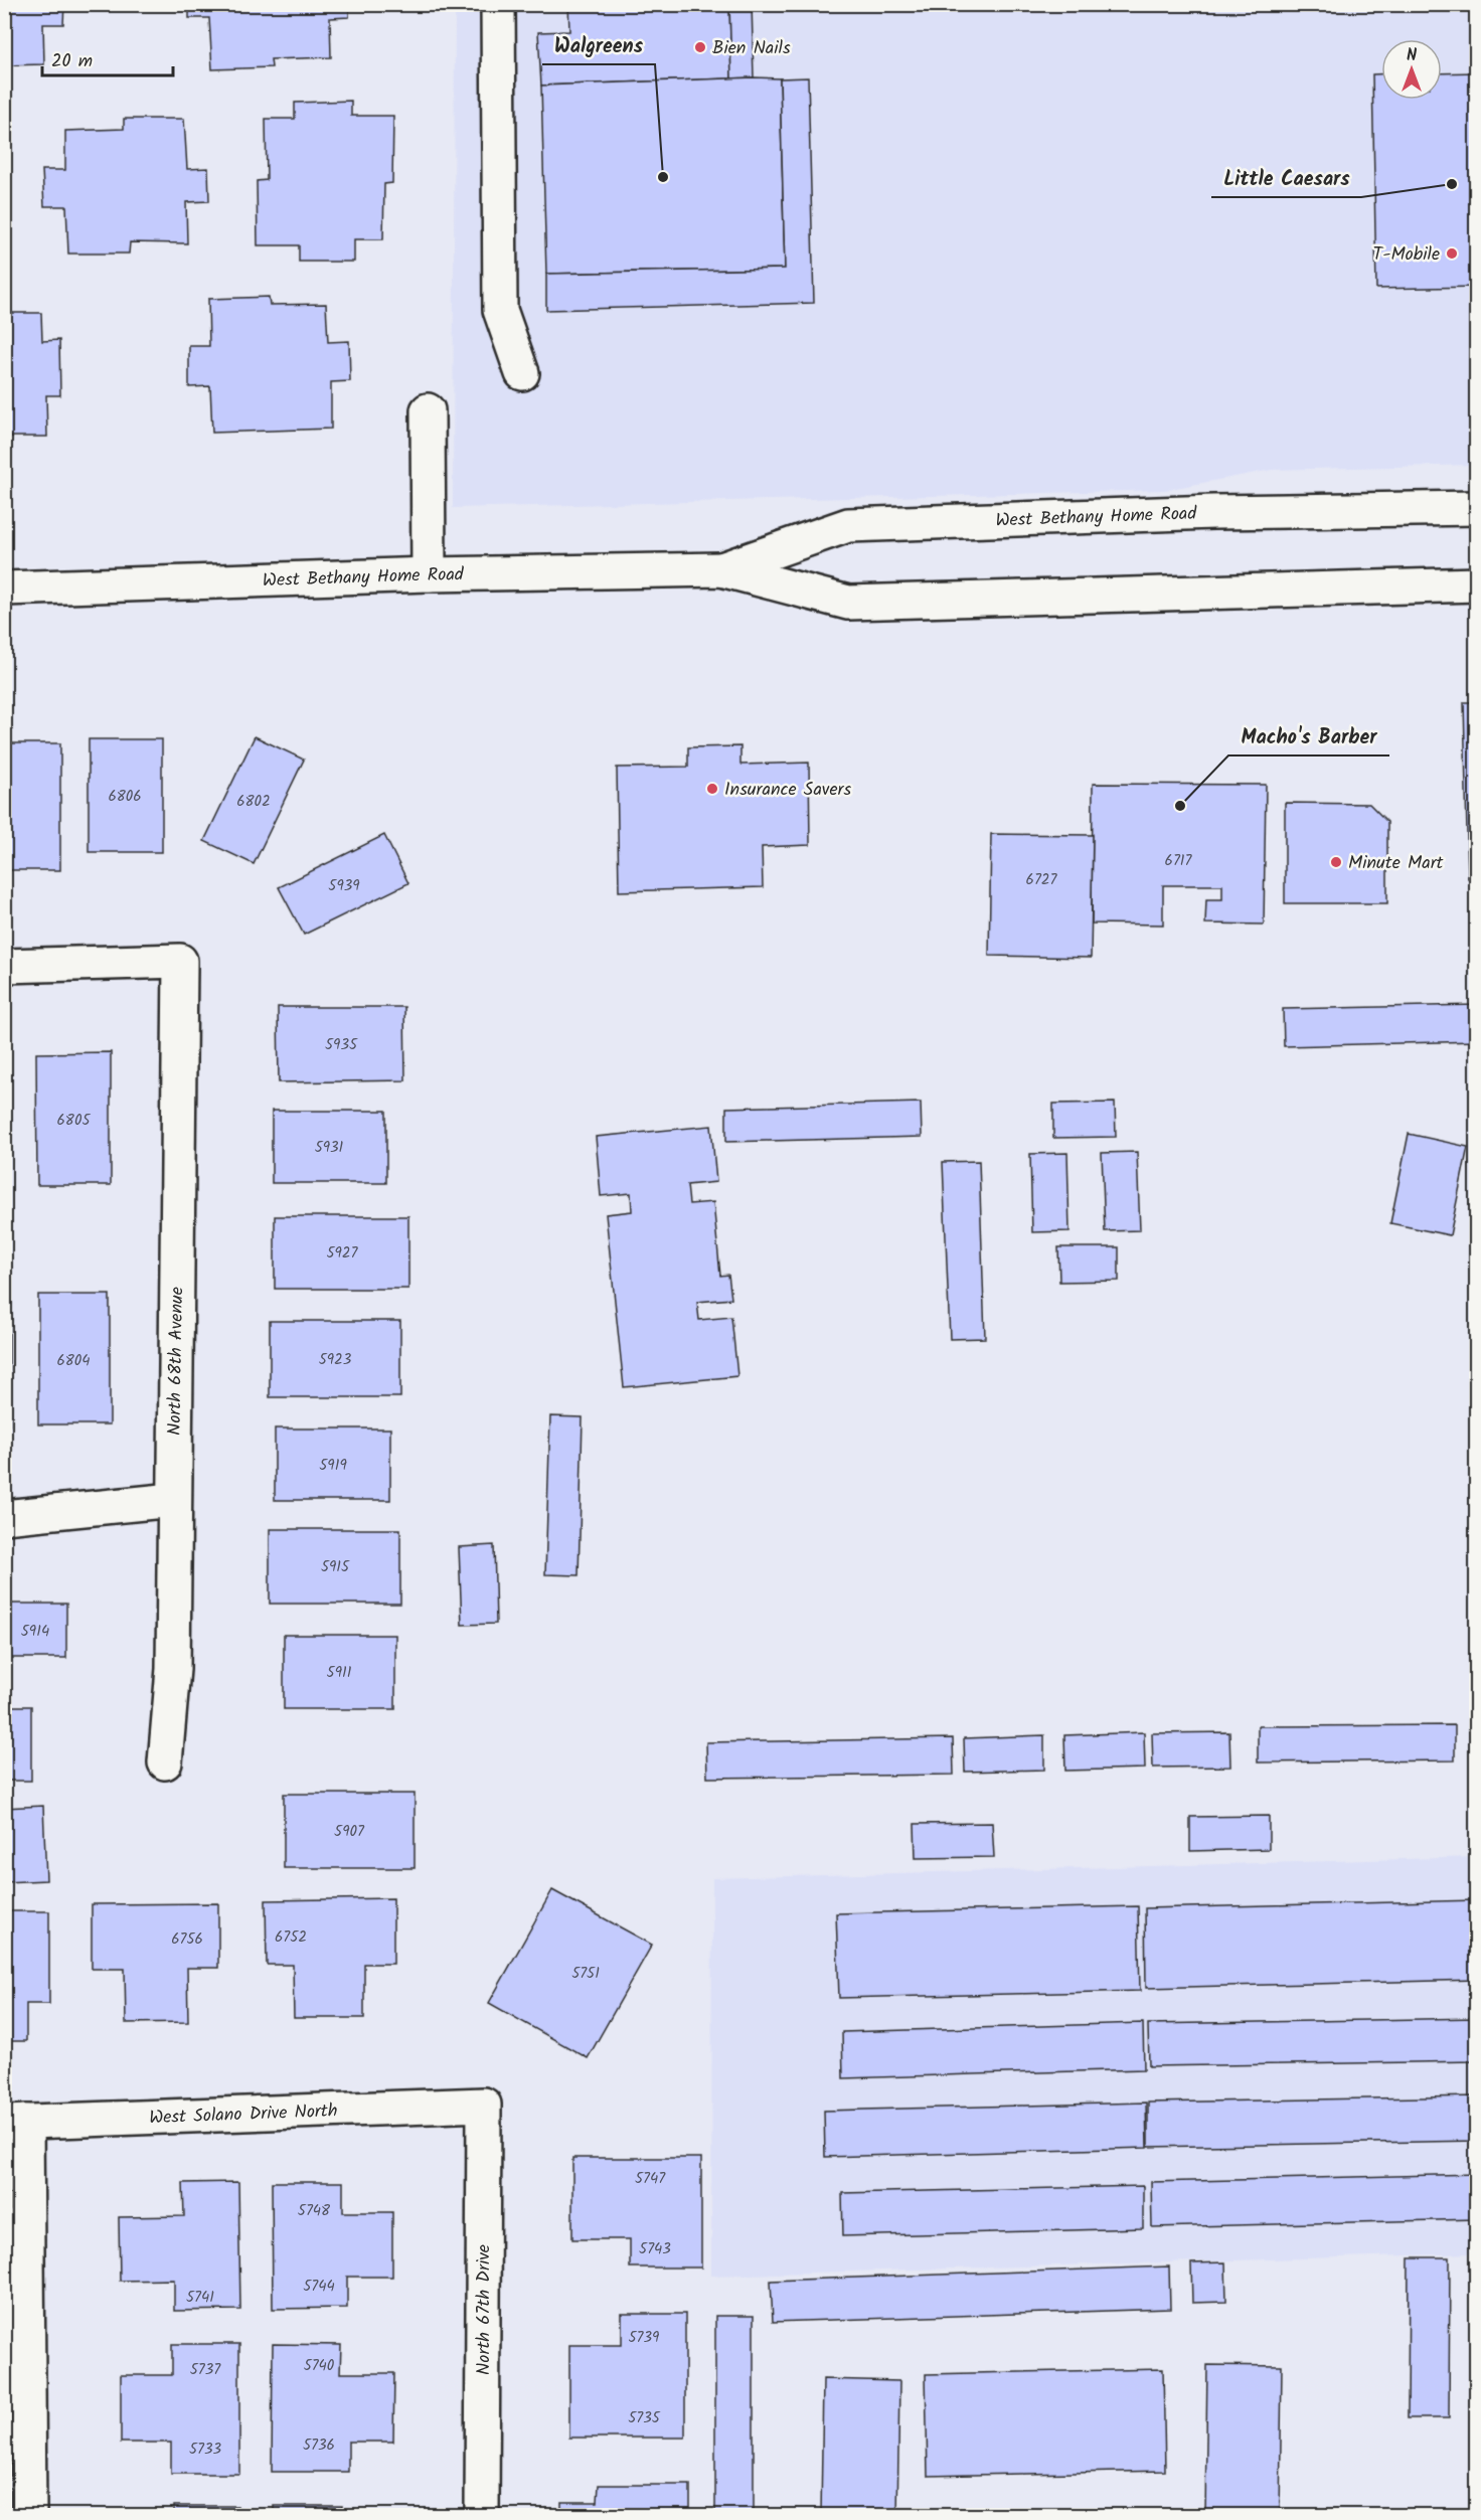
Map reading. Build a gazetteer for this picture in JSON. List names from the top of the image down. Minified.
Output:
{"streets":{"street":["West Bethany Home Road","North 68th Avenue","West Solano Drive North","North 67th Drive"]},"crossings":[["West Solano Drive North","North 67th Drive"]],"places":["Bien Nails","Walgreens","Little Caesars","T-Mobile","Insurance Savers","Macho's Barber","Minute Mart"],"house_numbers":["6806","6802","6717","6727","5939","5935","6805","5931","5927","5923","6804","5919","5915","5914","5911","5907","6752","6756","5751","5747","5748","5743","5744","5741","5739","5740","5737","5735","5736","5733"],"scale_bar":"20 m","north":"top"}
